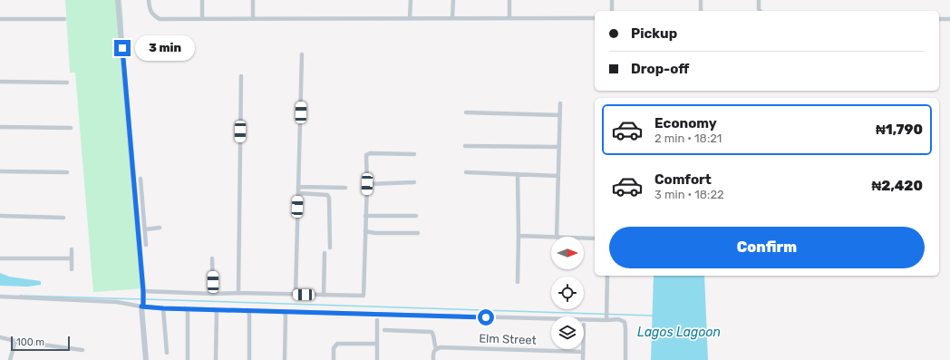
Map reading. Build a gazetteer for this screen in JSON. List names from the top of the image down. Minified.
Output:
{"streets":{"street":["Elm Street"]},"water":["Lagos Lagoon"],"scale_bar":"100 m","north":"right","page":{"banner":["Pickup","Drop-off"],"bubble":"3 min","list":[{"name":"Economy","note":"2 min · 18:21","value":"₦1,790"},{"name":"Comfort","note":"3 min · 18:22","value":"₦2,420"}],"buttons":"Confirm","scale":"100 m"}}
